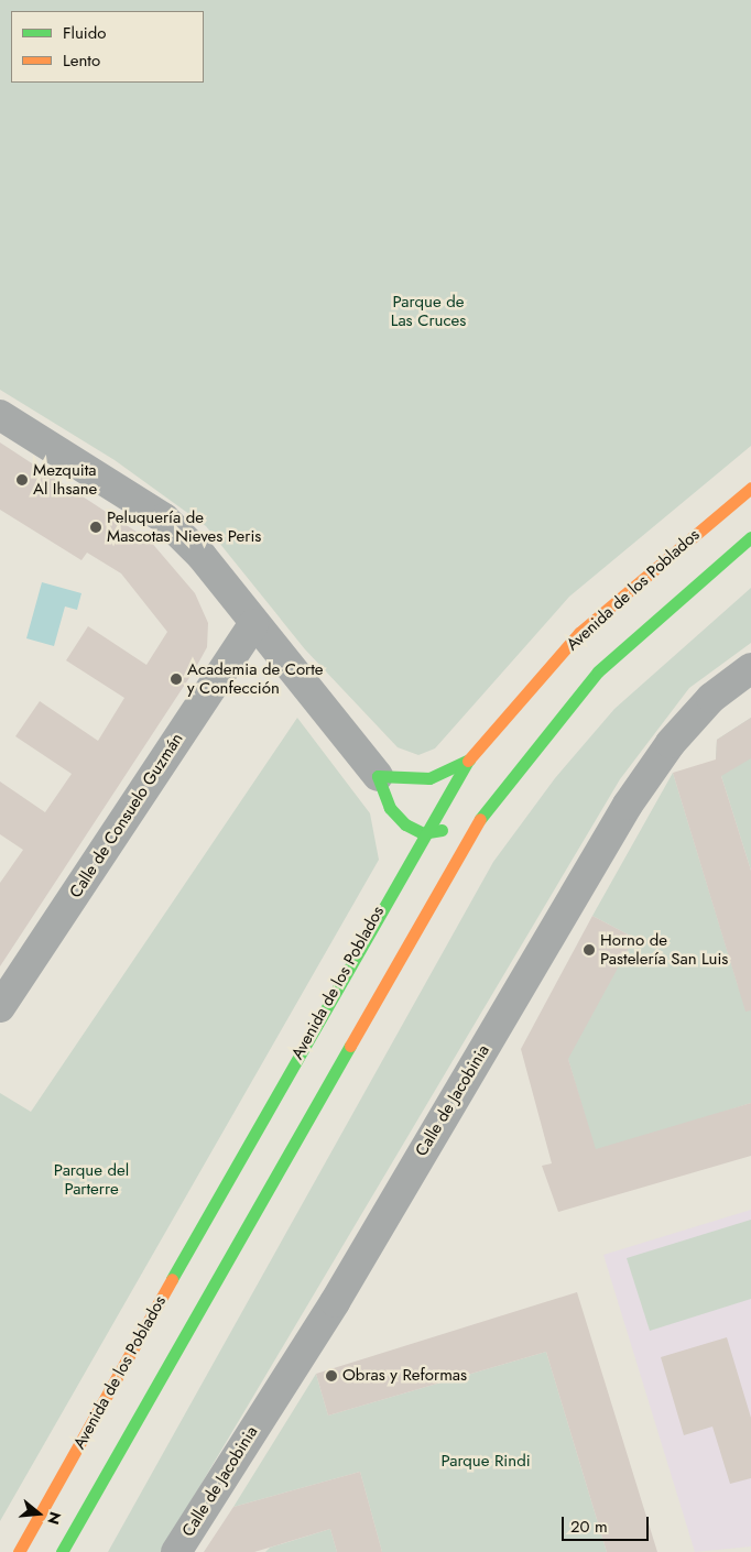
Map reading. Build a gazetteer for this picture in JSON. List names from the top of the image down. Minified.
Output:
{"streets":{"main road":["Avenida de los Poblados"],"street":["Calle de Consuelo Guzmán","Calle de Jacobinia"]},"parks":["Parque de Las Cruces","Parque del Parterre","Parque Rindi"],"places":["Mezquita Al Ihsane","Peluquería de Mascotas Nieves Peris","Academia de Corte y Confección","Horno de Pastelería San Luis","Obras y Reformas"],"legend":["Fluido","Lento"],"scale_bar":"20 m","north":"right"}
